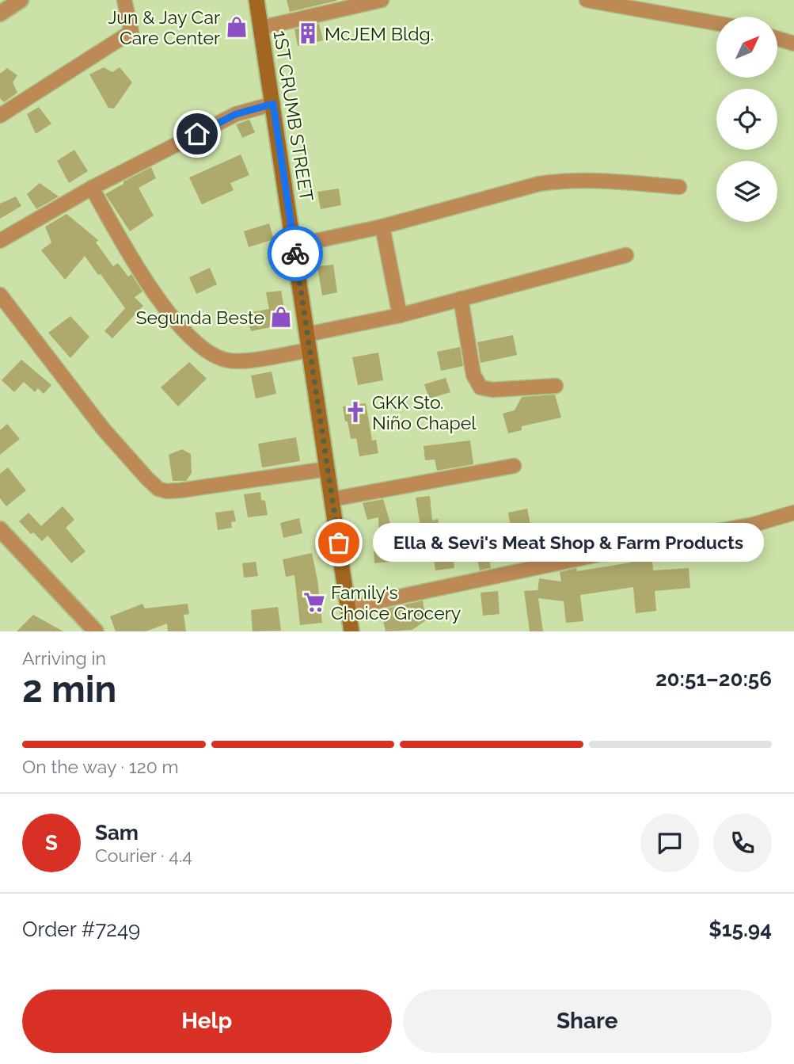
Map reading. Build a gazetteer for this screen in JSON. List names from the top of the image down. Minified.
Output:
{"streets":{"main road":["1ST CRUMB STREET"]},"places":{"shop":["Jun & Jay Car Care Center","Segunda Beste"],"building":["McJEM Bldg."],"church":["GKK Sto. Niño Chapel"],"other":["Ella & Sevi's Meat Shop & Farm Products"],"supermarket":["Family's Choice Grocery"]},"north":"top right","page":{"bubble":"Ella & Sevi's Meat Shop & Farm Products","heading":["2 min","Arriving in","20:51–20:56"],"panel":["Sam","Courier · 4.4","Order #7249","$15.94"],"bar":"On the way · 120 m","round":"S","buttons":["Help","Share"]}}
